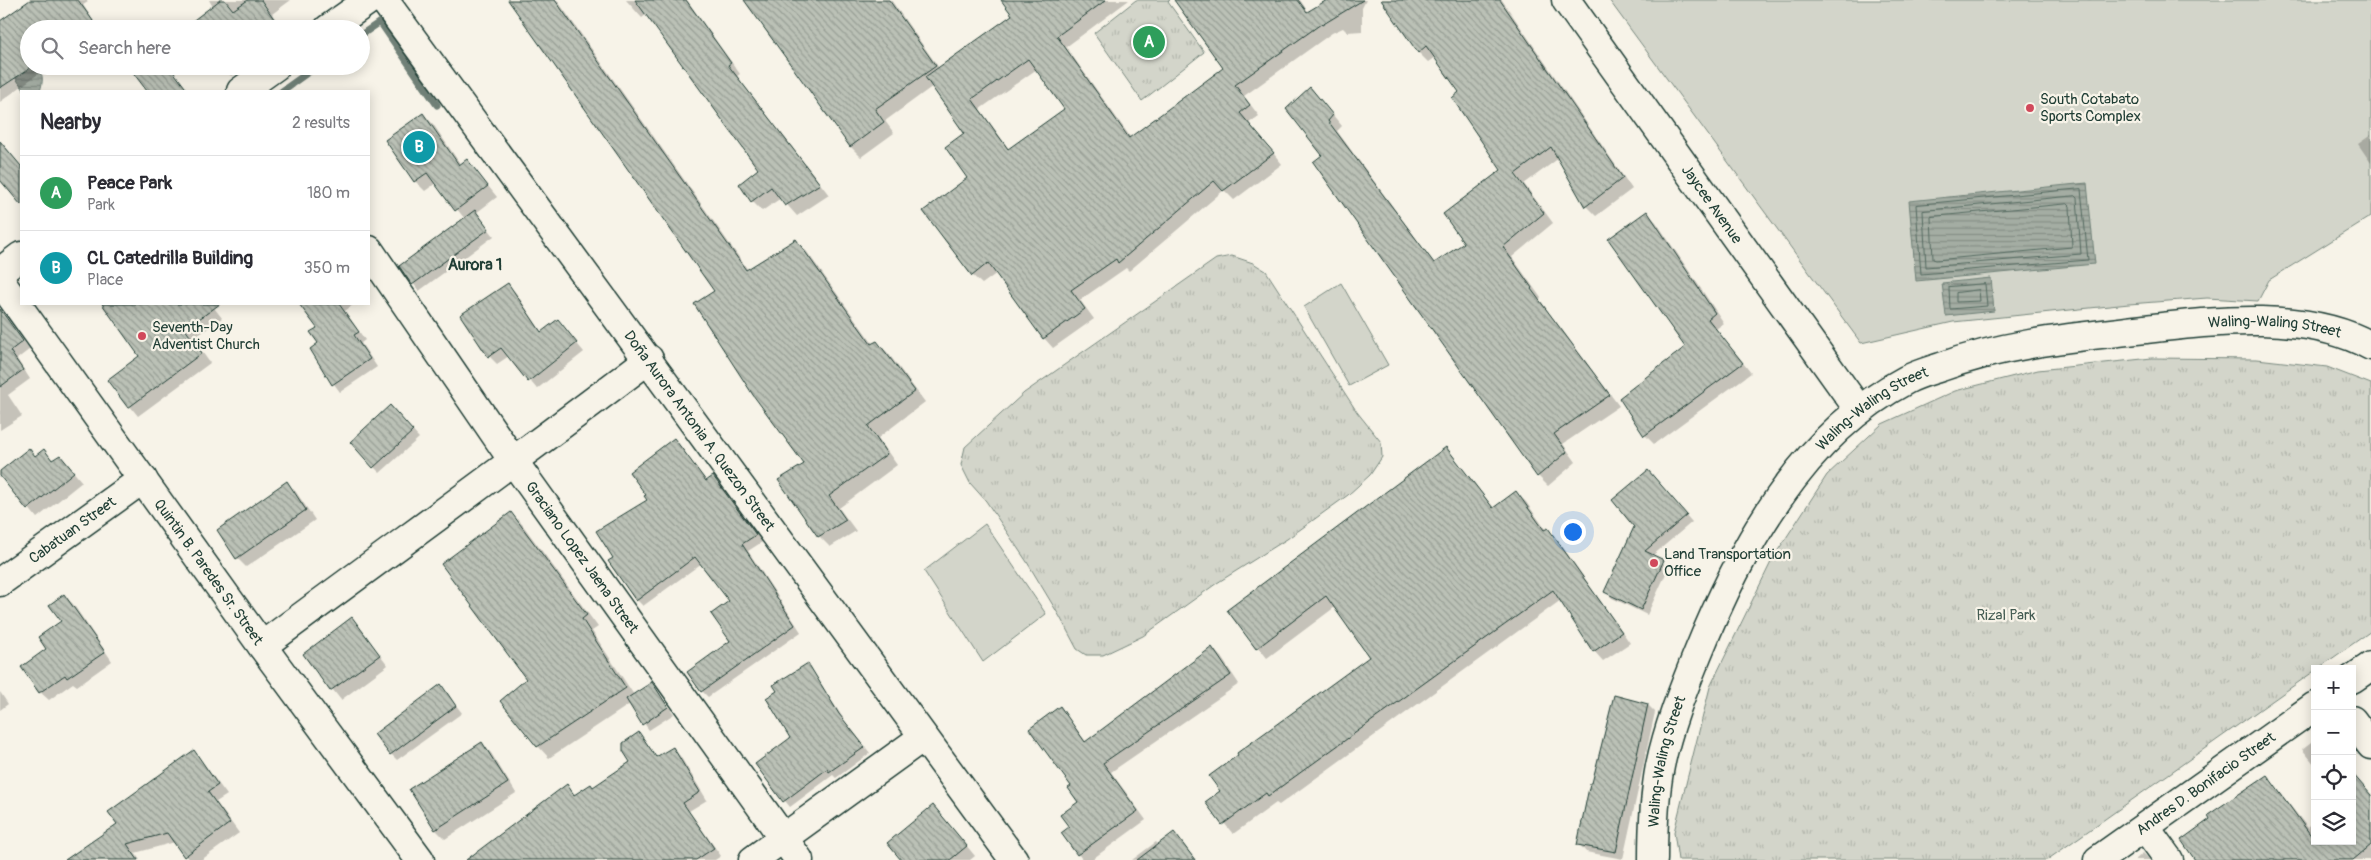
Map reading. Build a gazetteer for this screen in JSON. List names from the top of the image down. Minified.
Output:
{"streets":{"street":["Jaycee Avenue","Waling-Waling Street","Doña Aurora Antonia A. Quezon Street","Cabatuan Street","Graciano Lopez Jaena Street","Quintin B. Paredes Sr. Street","Andres D. Bonifacio Street"]},"crossings":[["Jaycee Avenue","Waling-Waling Street"],["Cabatuan Street","Quintin B. Paredes Sr. Street"]],"districts":["Aurora 1"],"parks":["Rizal Park"],"places":["South Cotabato Sports Complex","Seventh-Day Adventist Church","Land Transportation Office"],"page":{"search":"Search here","pins":["A","B"],"heading":["Nearby","2 results"],"list":[{"mark":"A","name":"Peace Park","note":"Park","value":"180 m"},{"mark":"B","name":"CL Catedrilla Building","note":"Place","value":"350 m"}],"map_buttons":["+","−"]}}
